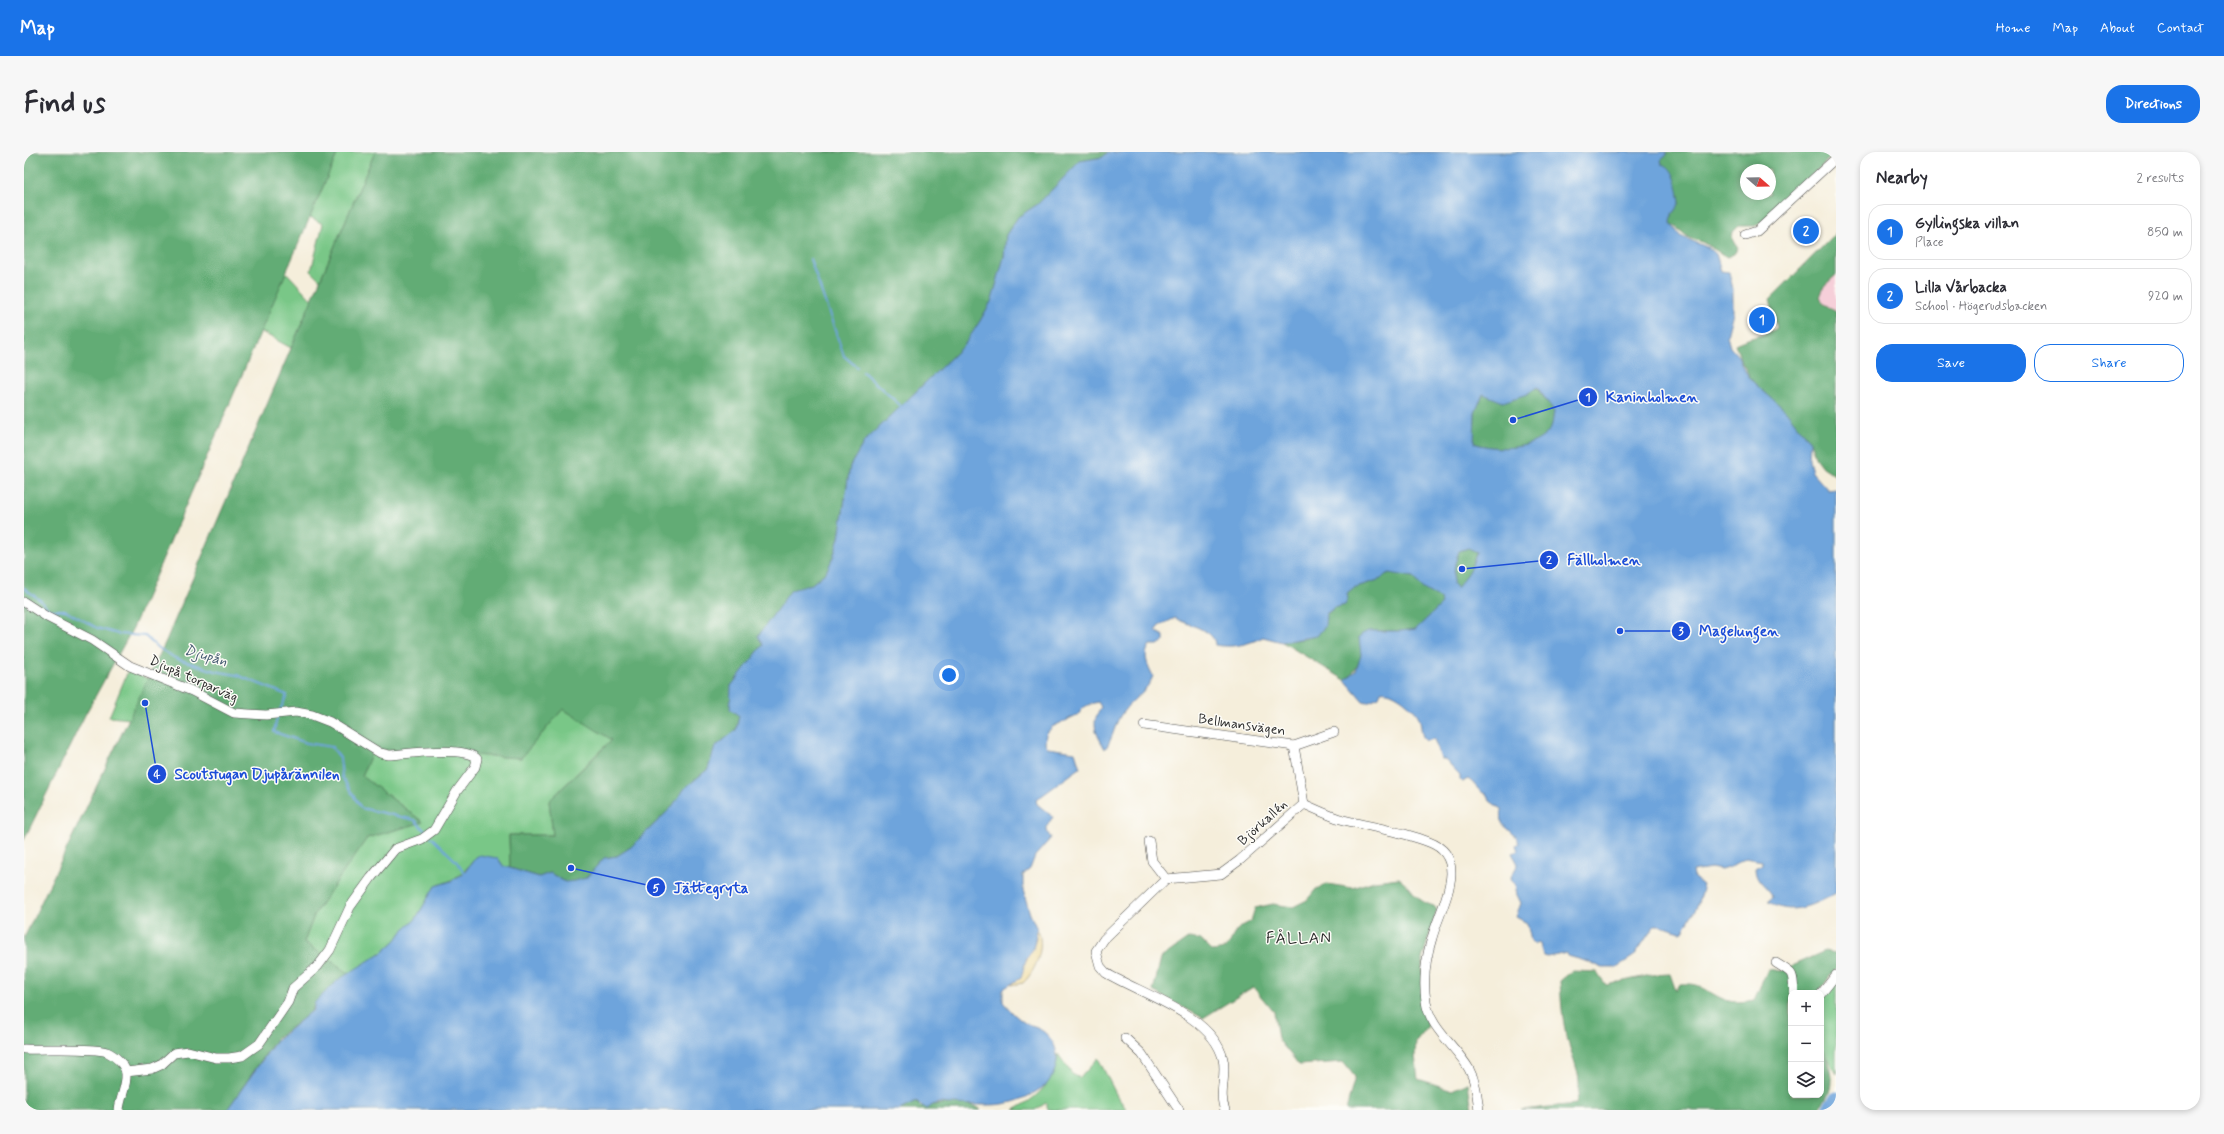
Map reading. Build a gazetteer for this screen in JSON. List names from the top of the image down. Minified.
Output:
{"streets":{"street":["Djupå torparväg","Bellmansvägen","Björkallén"]},"districts":["FÅLLAN"],"water":["Djupån"],"places":["Kaninholmen","Fällholmen","Magelungen","Scoutstugan Djupårännilen","Jättegryta"],"north":"right","page":{"header":"Map","nav":["Home","Map","About","Contact"],"buttons":["Directions",["Save","Share"]],"title":"Find us","heading":["Nearby","2 results"],"list":[{"mark":"1","name":"Gyllingska villan","note":"Place","value":"850 m"},{"mark":"2","name":"Lilla Vårbacka","note":"School · Högerudsbacken","value":"920 m"}],"pins":["2","1"],"map_buttons":["+","−"]}}
